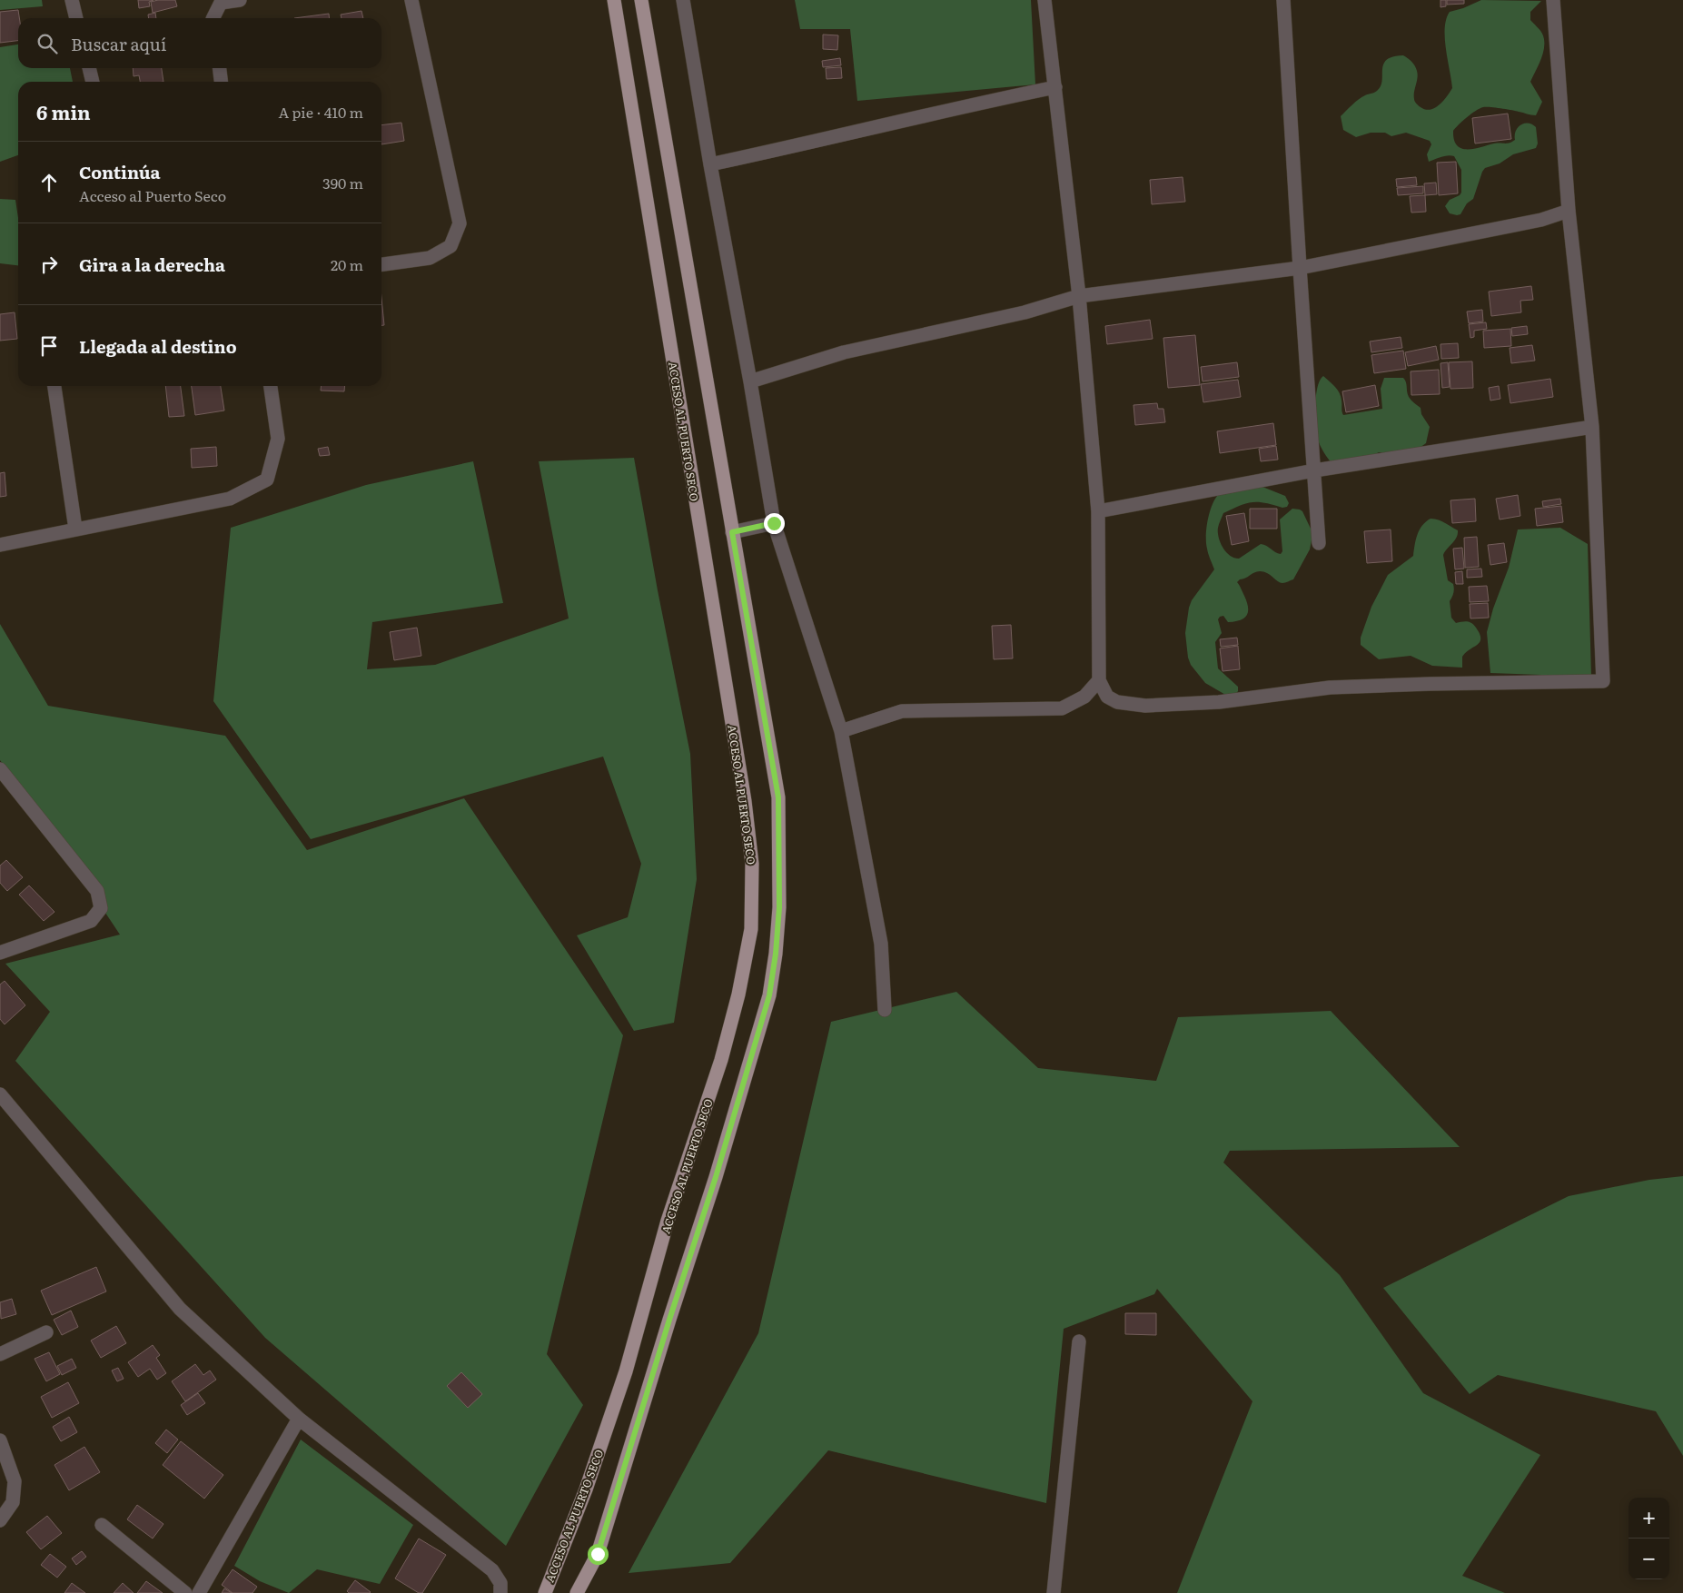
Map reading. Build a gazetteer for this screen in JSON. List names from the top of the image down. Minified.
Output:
{"streets":{"main road":["ACCESO AL PUERTO SECO"]},"page":{"search":"Buscar aquí","heading":["6 min","A pie · 410 m"],"list":[["Continúa","Acceso al Puerto Seco","390 m"],["Gira a la derecha","20 m"],"Llegada al destino"],"map_buttons":["+","−"]}}
